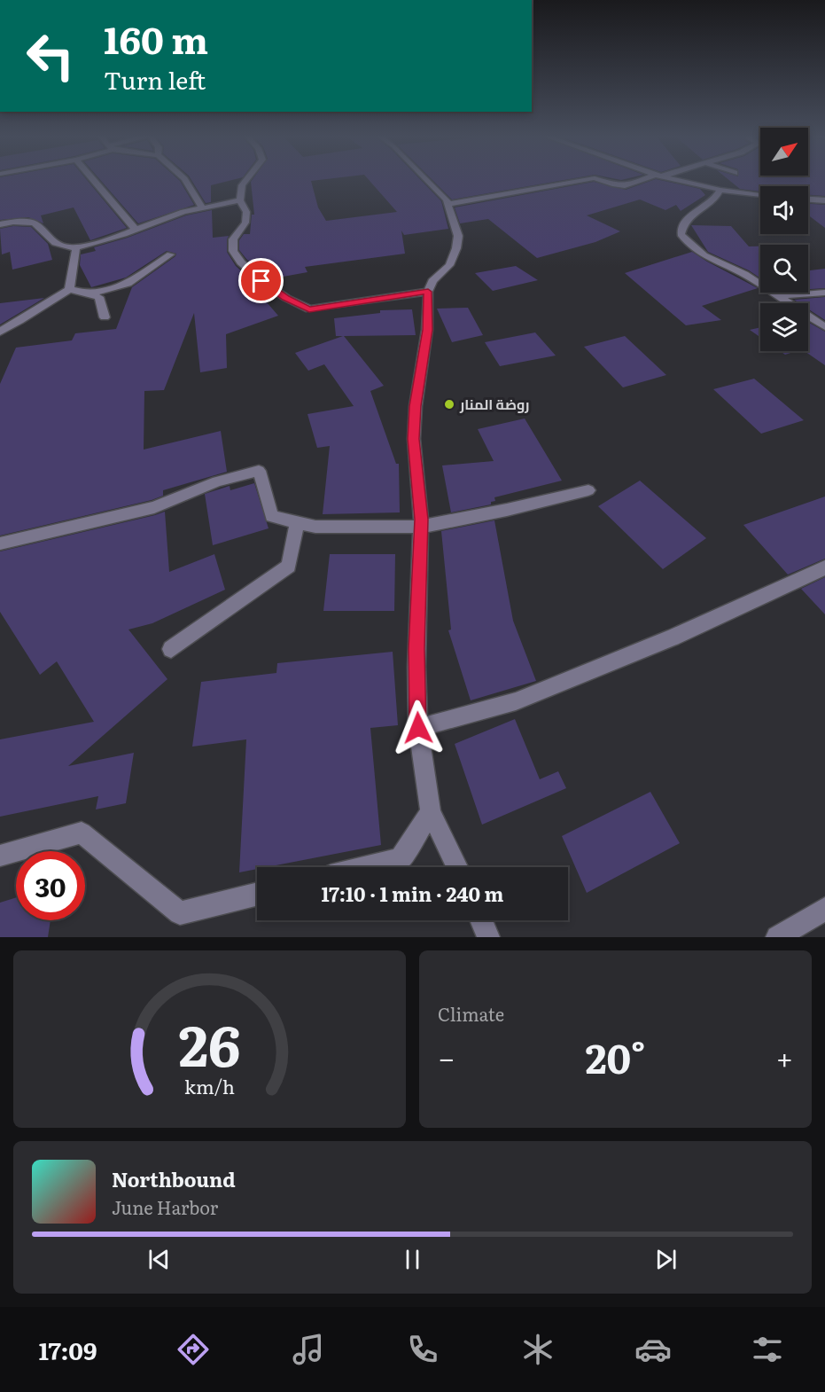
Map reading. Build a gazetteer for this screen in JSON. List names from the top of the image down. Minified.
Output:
{"places":["روضة المنار"],"north":"top right","page":{"turn":["160 m","Turn left"],"limit":"30","trip":"17:10 · 1 min · 240 m","tile":"Climate","heat":["−","20°","+"],"song":["Northbound","June Harbor"],"tabs":"17:09","gauge":["26","km/h"]}}
